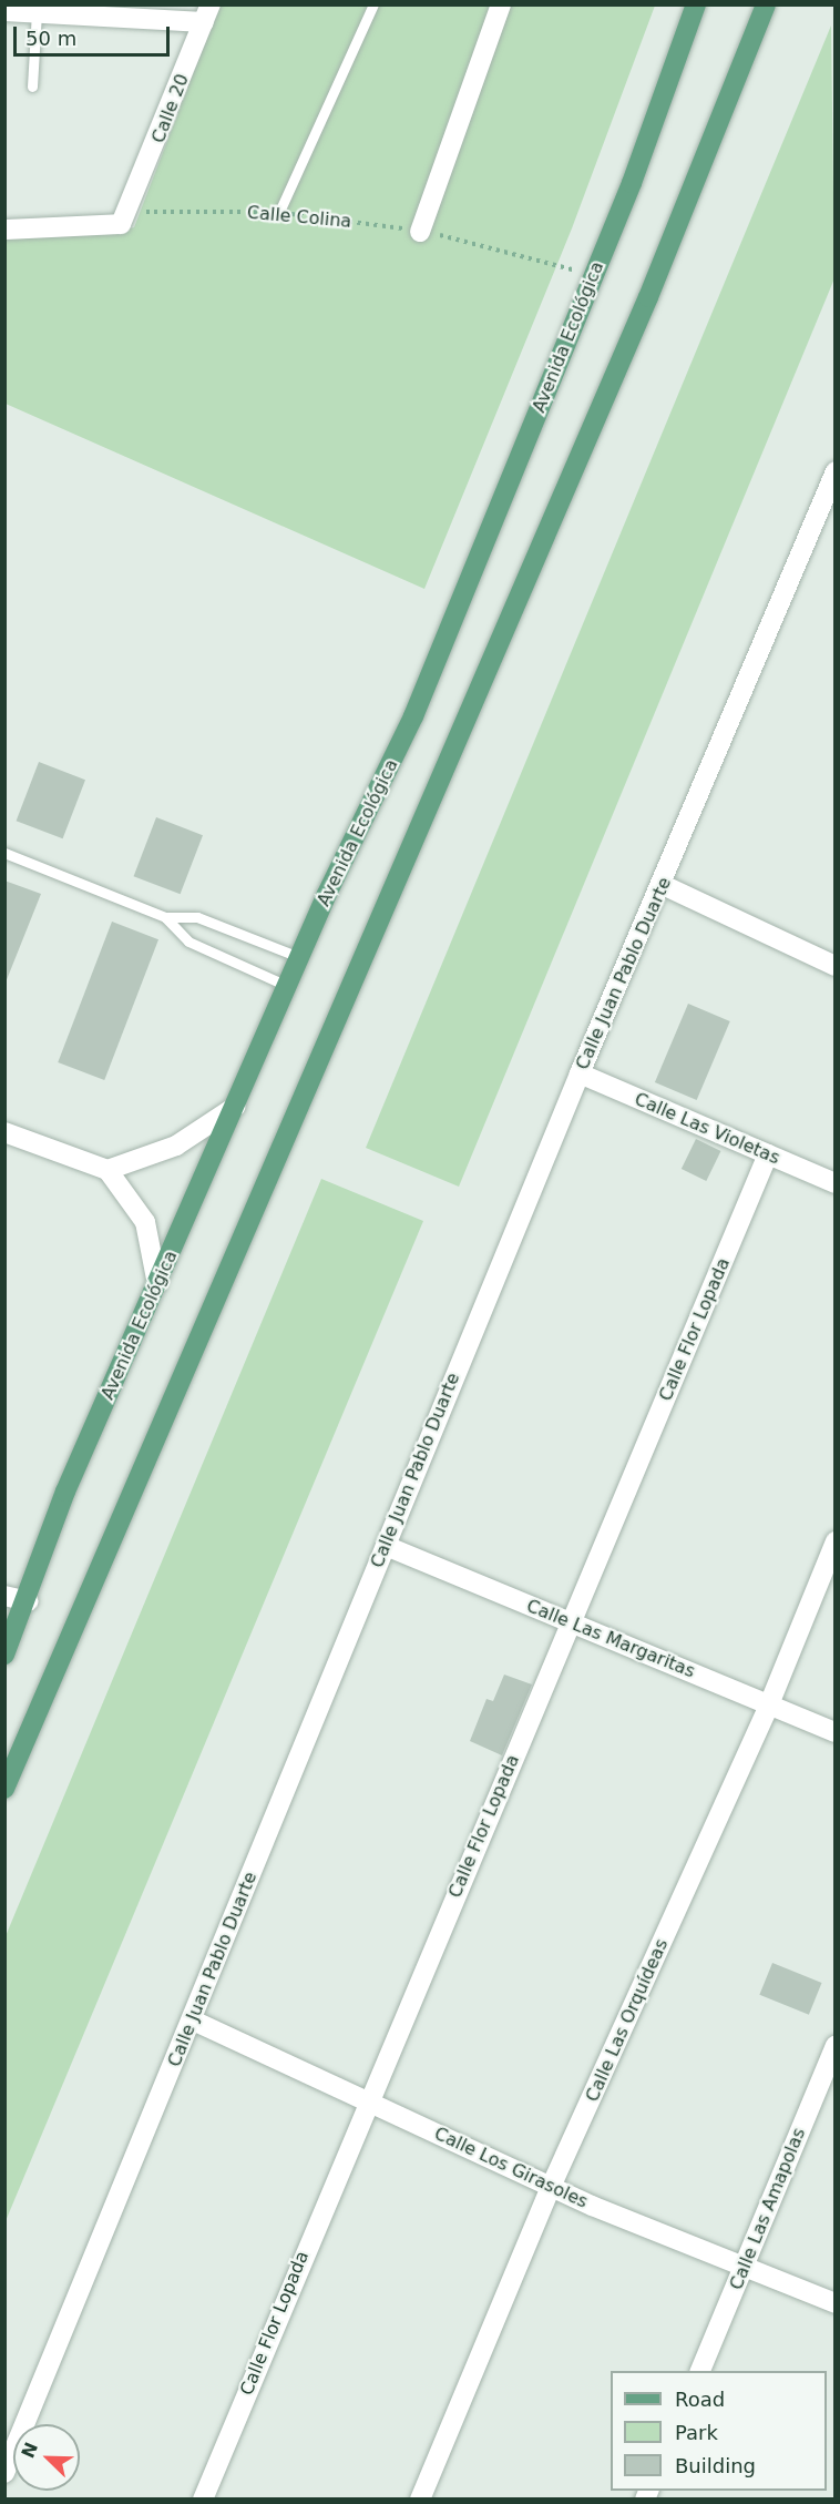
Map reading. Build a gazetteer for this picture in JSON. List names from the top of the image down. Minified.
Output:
{"streets":{"main road":["Avenida Ecológica"],"street":["Calle 20","Calle Juan Pablo Duarte","Calle Las Violetas","Calle Flor Lopada","Calle Las Margaritas","Calle Las Orquídeas","Calle Los Girasoles","Calle Las Amapolas"],"path":["Calle Colina"]},"crossings":[["Calle 20","Calle Colina"],["Calle Colina","Avenida Ecológica"],["Calle Juan Pablo Duarte","Calle Las Violetas"],["Calle Juan Pablo Duarte","Calle Las Margaritas"],["Calle Juan Pablo Duarte","Calle Los Girasoles"],["Calle Las Violetas","Calle Flor Lopada"],["Calle Flor Lopada","Calle Las Margaritas"],["Calle Flor Lopada","Calle Los Girasoles"],["Calle Las Margaritas","Calle Las Orquídeas"],["Calle Las Orquídeas","Calle Los Girasoles"],["Calle Los Girasoles","Calle Las Amapolas"]],"legend":["Road","Park","Building"],"scale_bar":"50 m","north":"top left"}
